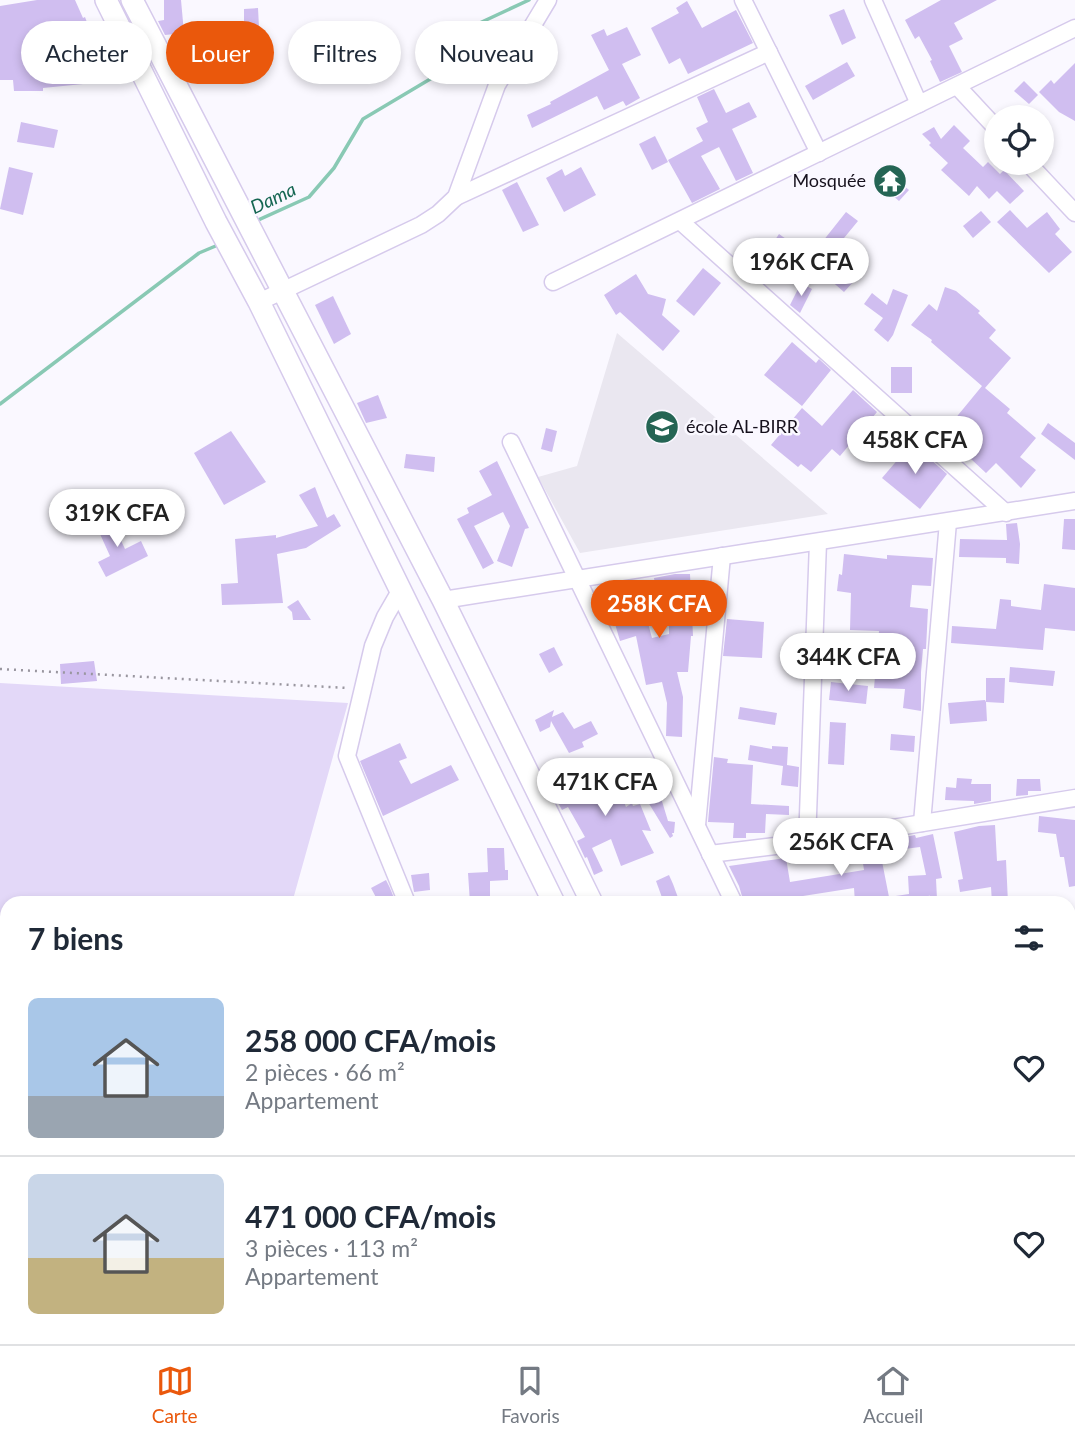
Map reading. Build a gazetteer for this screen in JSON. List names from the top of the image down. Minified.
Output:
{"water":["Dama"],"places":{"temple":["Mosquée"],"school or university":["école AL-BIRR"]},"page":{"chip":["Acheter","Louer","Filtres","Nouveau"],"price":["196K CFA","458K CFA","319K CFA","258K CFA","344K CFA","471K CFA","256K CFA"],"heading":"7 biens","list":[{"name":"258 000 CFA/mois","note":"2 pièces · 66 m² · Appartement"},{"name":"471 000 CFA/mois","note":"3 pièces · 113 m² · Appartement"}],"tabs":["Carte","Favoris","Accueil"]}}
